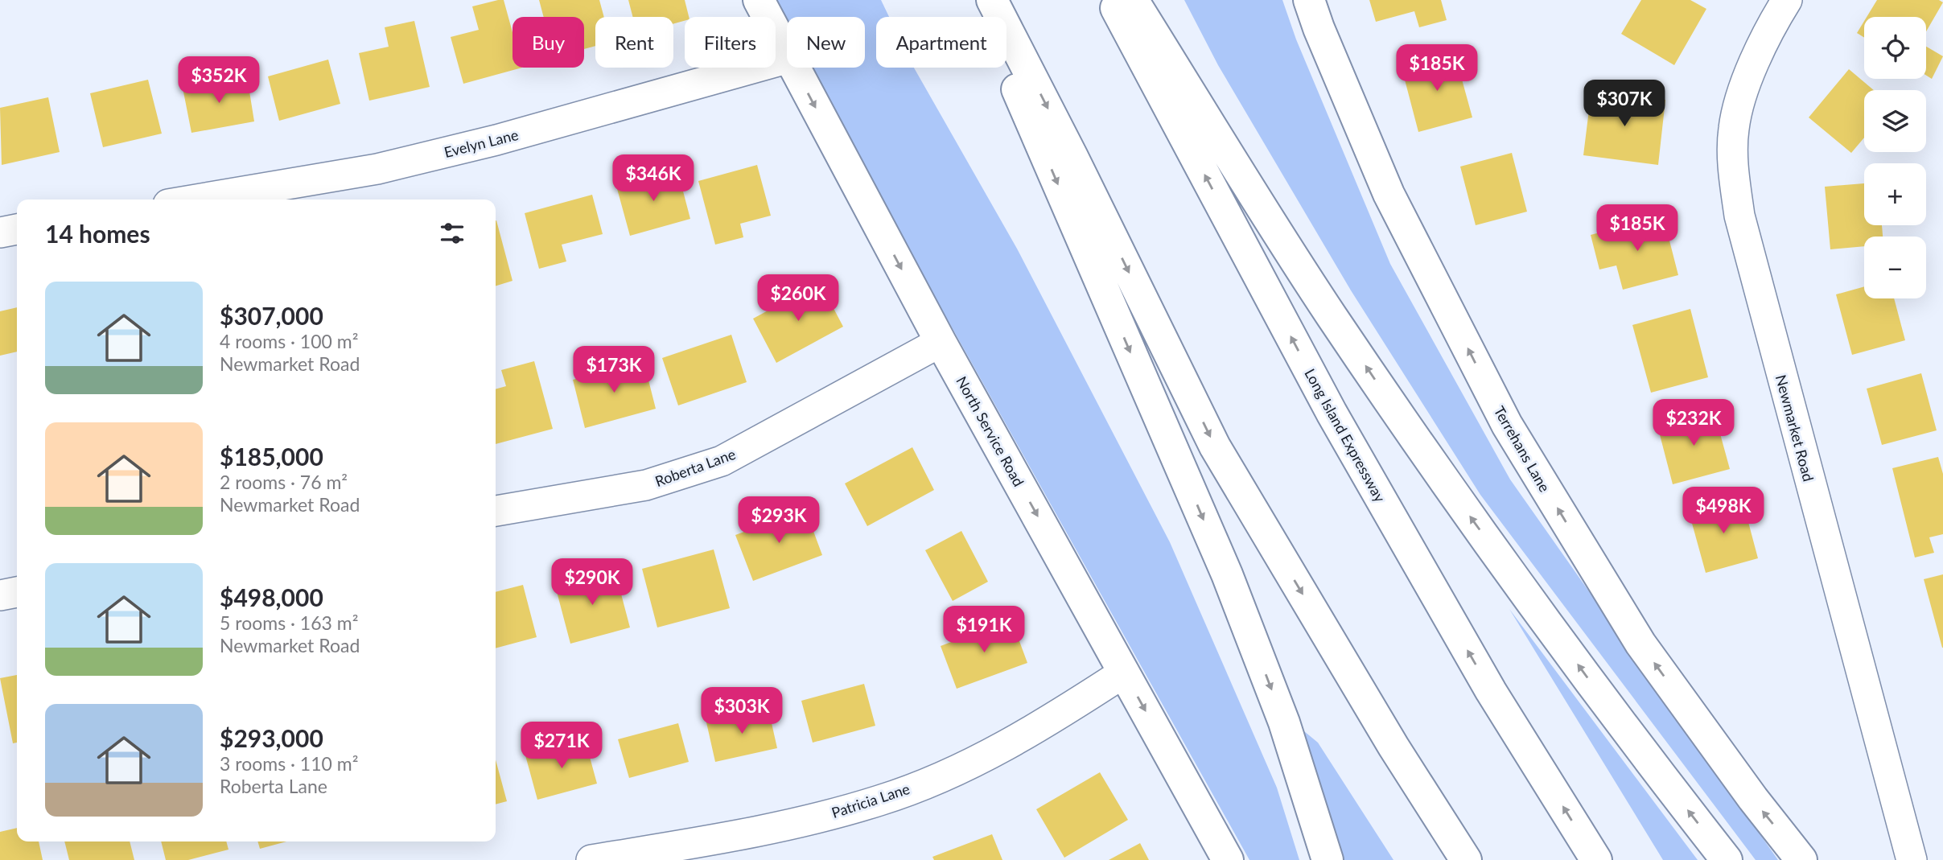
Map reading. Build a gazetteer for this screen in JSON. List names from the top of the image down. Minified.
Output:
{"streets":{"main road":["North Service Road","Long Island Expressway","Terrehans Lane"],"street":["Evelyn Lane","Newmarket Road","Roberta Lane","Patricia Lane"]},"crossings":[["North Service Road","Roberta Lane"],["North Service Road","Patricia Lane"]],"page":{"map_buttons":["+","−"],"chip":["Buy","Rent","Filters","New","Apartment"],"price":["$185K","$352K","$307K","$346K","$185K","$260K","$173K","$232K","$498K","$293K","$290K","$191K","$303K","$271K"],"heading":"14 homes","list":[{"name":"$307,000","note":"4 rooms · 100 m² · Newmarket Road"},{"name":"$185,000","note":"2 rooms · 76 m² · Newmarket Road"},{"name":"$498,000","note":"5 rooms · 163 m² · Newmarket Road"},{"name":"$293,000","note":"3 rooms · 110 m² · Roberta Lane"}]}}
